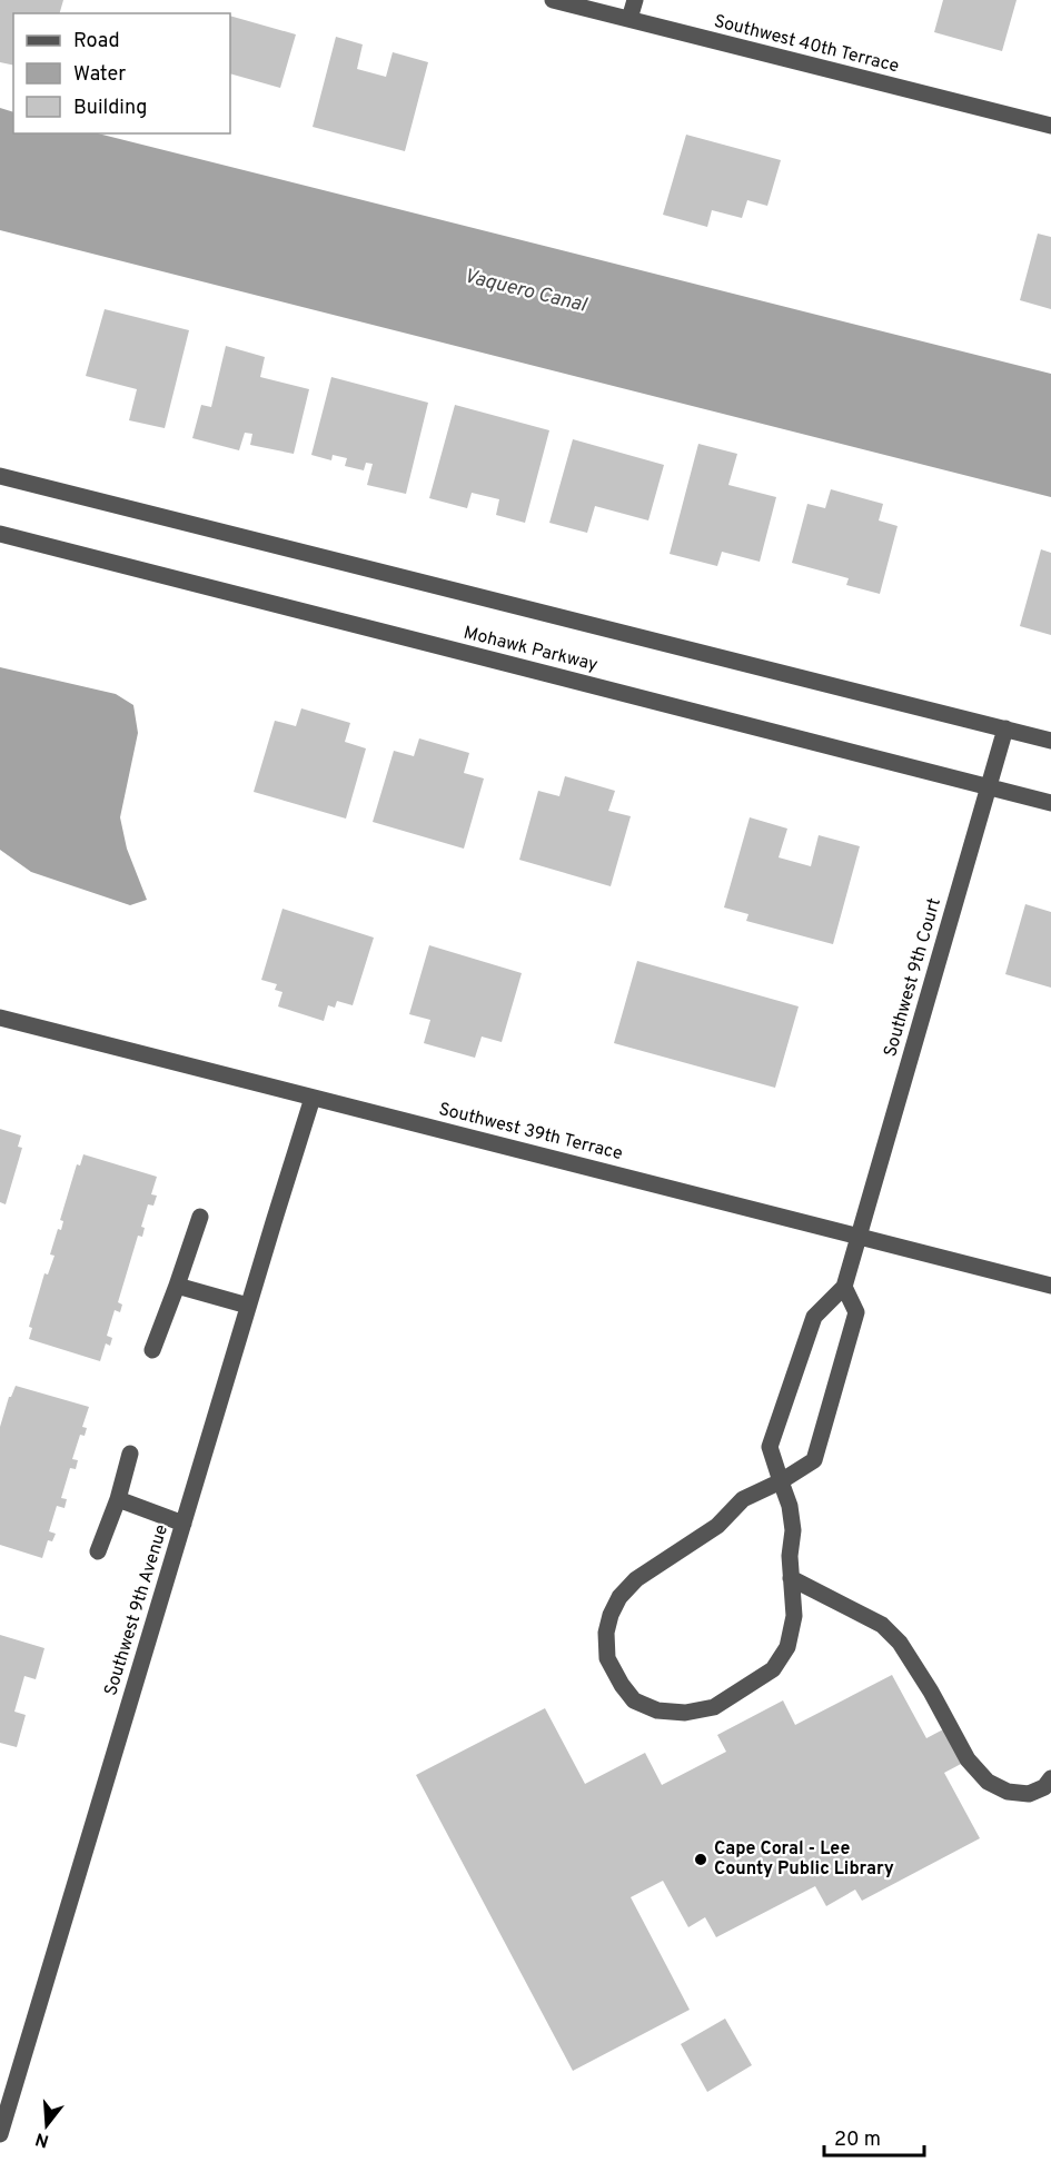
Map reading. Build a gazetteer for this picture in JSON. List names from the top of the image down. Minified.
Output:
{"streets":{"street":["Southwest 40th Terrace","Mohawk Parkway","Southwest 9th Court","Southwest 39th Terrace","Southwest 9th Avenue"]},"crossings":[["Mohawk Parkway","Southwest 9th Court"],["Southwest 9th Court","Southwest 39th Terrace"],["Southwest 39th Terrace","Southwest 9th Avenue"]],"water":["Vaquero Canal"],"places":["Cape Coral - Lee County Public Library"],"legend":["Road","Water","Building"],"scale_bar":"20 m","north":"bottom"}
